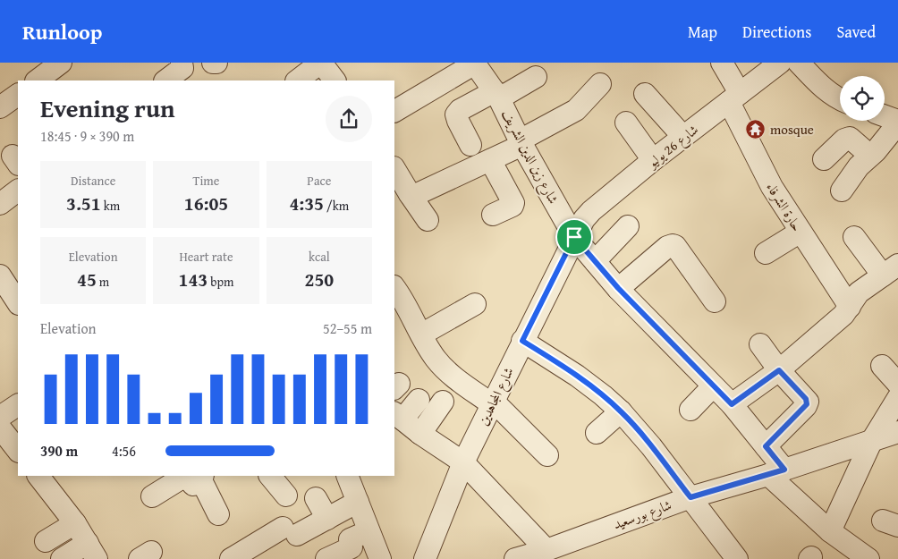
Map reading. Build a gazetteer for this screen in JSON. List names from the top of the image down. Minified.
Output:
{"streets":{"street":["شارع 26 يوليو","شارع زين الدين الشريف","حارة الشرفاء","شارع المجاهدين","شارع بورسعيد"]},"crossings":[["شارع 26 يوليو","شارع زين الدين الشريف"],["شارع 26 يوليو","حارة الشرفاء"],["شارع 26 يوليو","شارع المجاهدين"],["شارع زين الدين الشريف","شارع المجاهدين"],["شارع زين الدين الشريف","شارع بورسعيد"]],"places":{"temple":["mosque"]},"page":{"header":"Runloop","nav":["Map","Directions","Saved"],"heading":["Evening run","18:45 · 9 × 390 m"],"stats":[["Distance","3.51 km"],["Time","16:05"],["Pace","4:35 /km"],["Elevation","45 m"],["Heart rate","143 bpm"],["kcal","250"]],"chart":["Elevation","52–55 m"],"list":[{"name":"390 m","note":"4:56"}]}}
